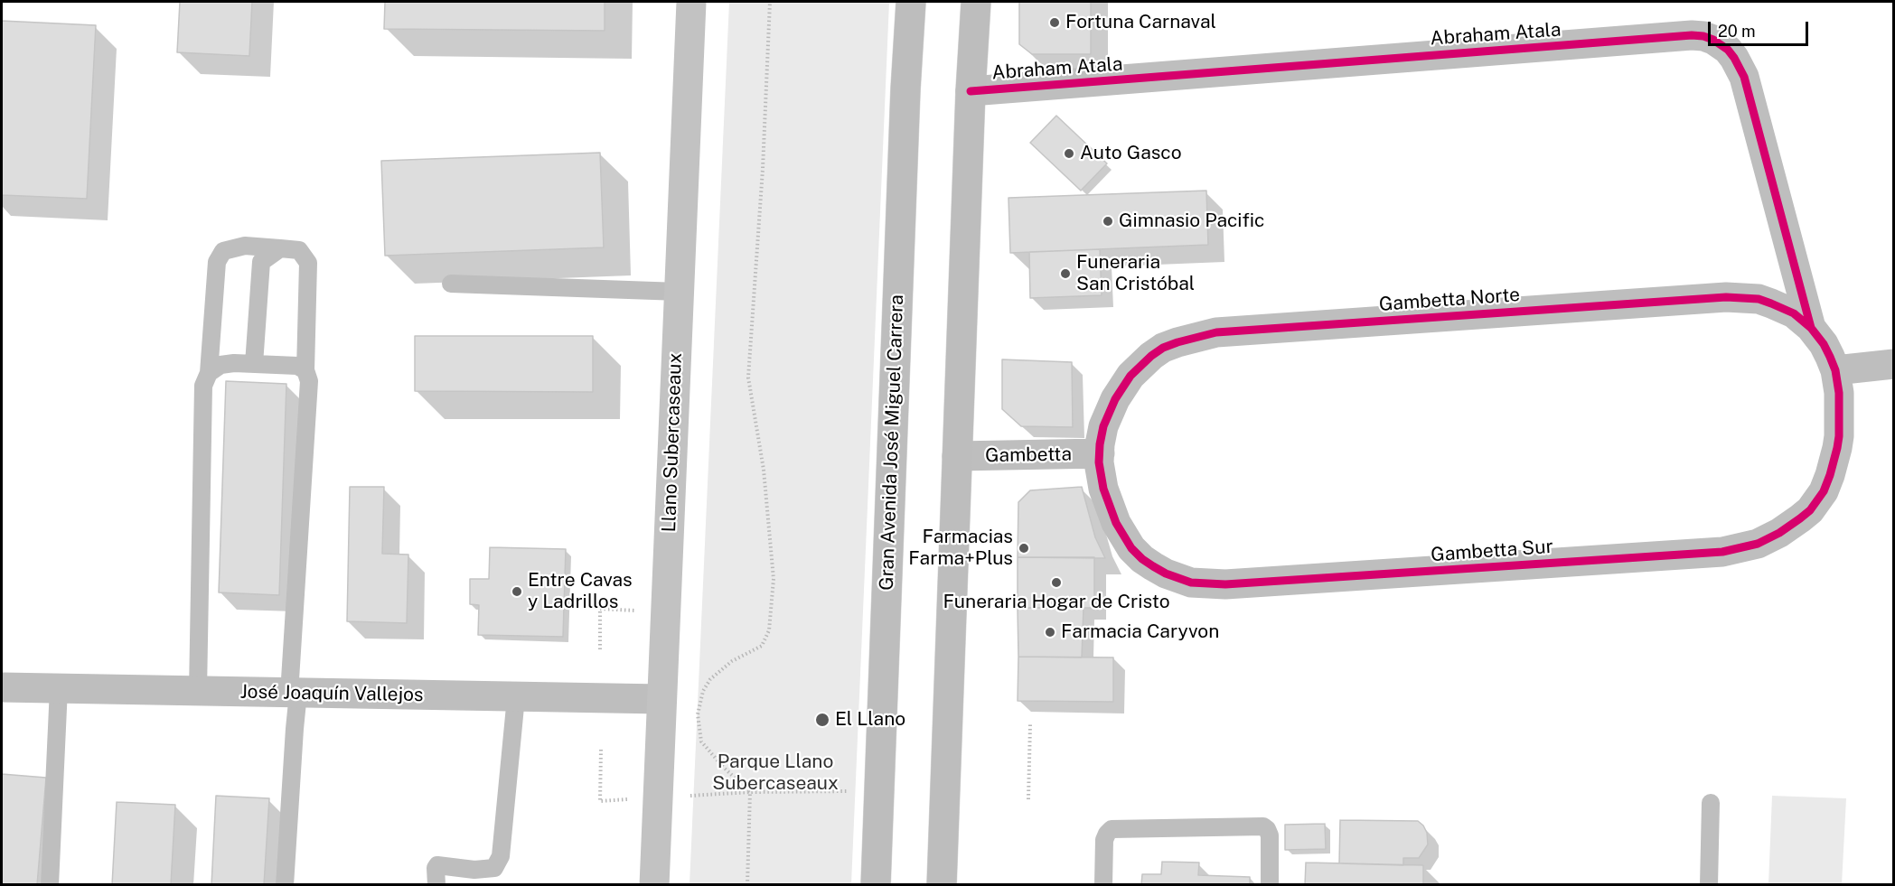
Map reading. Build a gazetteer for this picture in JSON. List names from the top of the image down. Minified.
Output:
{"streets":{"main road":["Gran Avenida José Miguel Carrera"],"street":["Abraham Atala","Gambetta Norte","Llano Subercaseaux","Gambetta","Gambetta Sur","José Joaquín Vallejos"]},"crossings":[["Abraham Atala","Gambetta Norte"],["Gambetta Norte","Gambetta"],["Gambetta Norte","Gambetta Sur"],["Llano Subercaseaux","José Joaquín Vallejos"],["Gambetta","Gambetta Sur"]],"parks":["Parque Llano Subercaseaux"],"places":["Fortuna Carnaval","Auto Gasco","Gimnasio Pacific","Funeraria San Cristóbal","Farmacias Farma+Plus","Funeraria Hogar de Cristo","Entre Cavas y Ladrillos","Farmacia Caryvon","El Llano"],"scale_bar":"20 m"}
